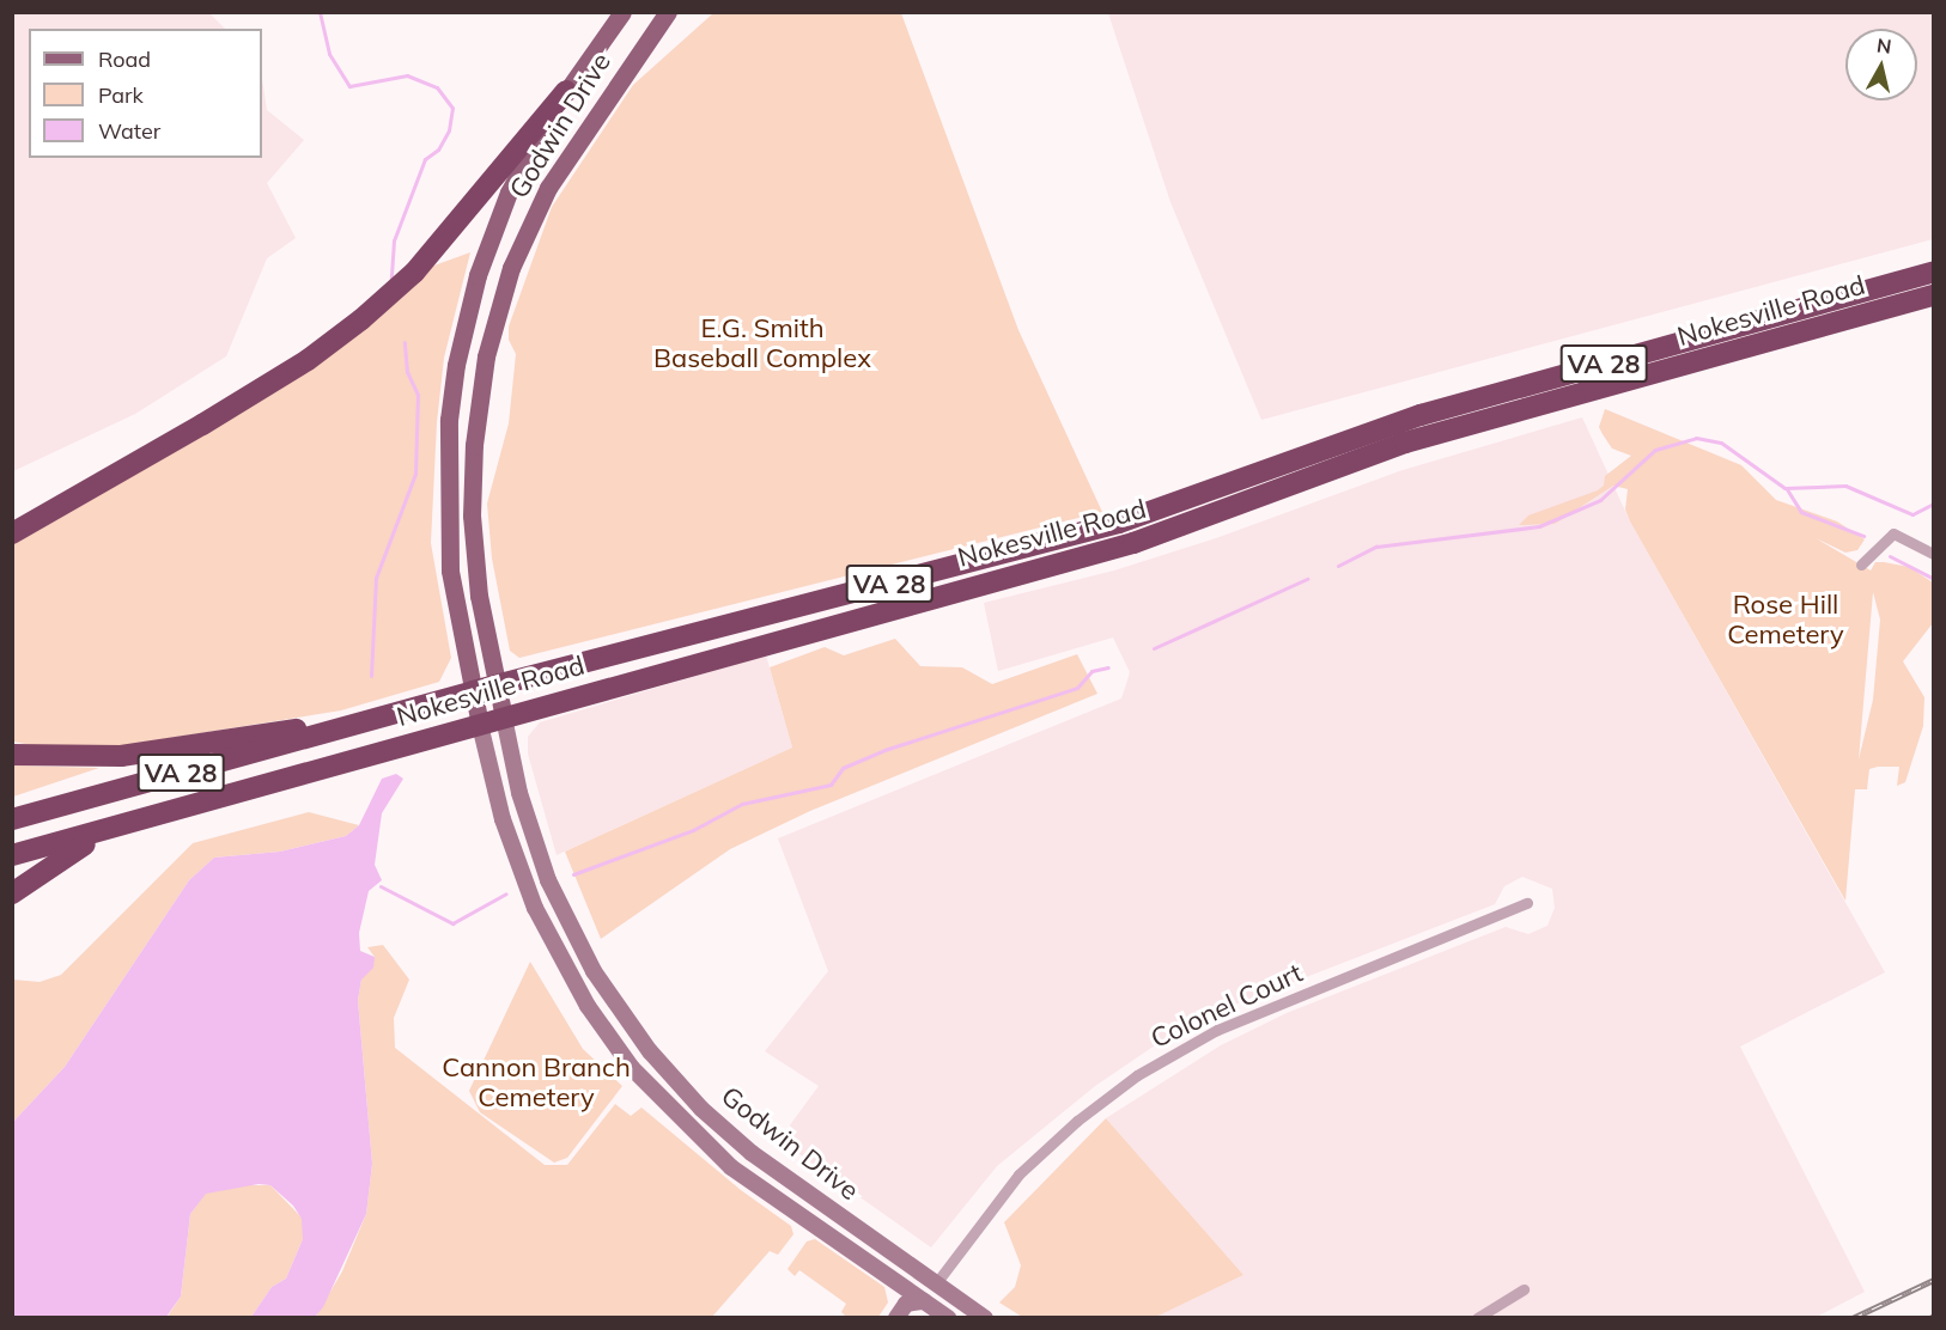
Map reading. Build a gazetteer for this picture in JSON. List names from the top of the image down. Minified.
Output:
{"streets":{"highway":["Nokesville Road","VA 28"],"main road":["Godwin Drive"],"street":["Colonel Court"]},"crossings":[["Godwin Drive","Nokesville Road"],["Godwin Drive","Colonel Court"]],"parks":["E.G. Smith Baseball Complex","Rose Hill Cemetery","Cannon Branch Cemetery"],"legend":["Road","Park","Water"],"north":"top"}
